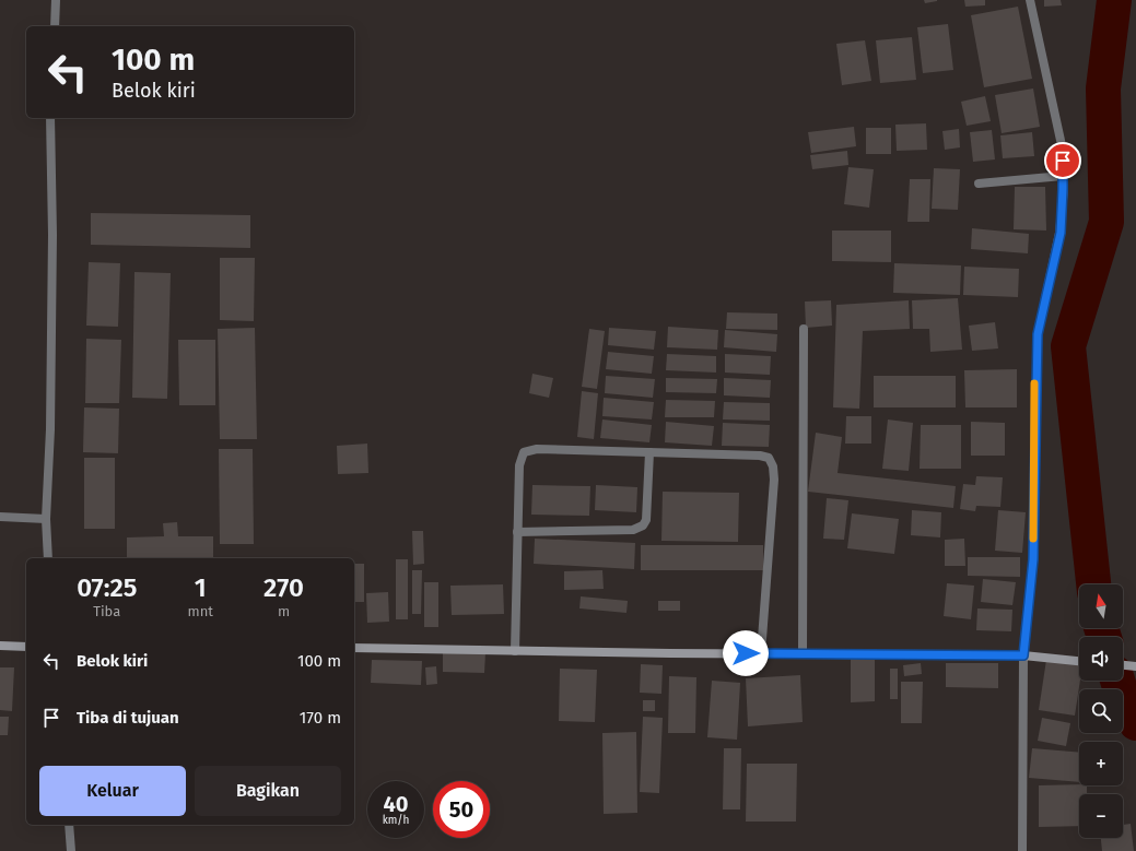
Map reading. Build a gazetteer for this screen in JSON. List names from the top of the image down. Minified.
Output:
{"north":"top","page":{"turn":["100 m","Belok kiri"],"eta":["07:25","Tiba","1","mnt","270","m"],"map_buttons":["+","−"],"list":[{"name":"Belok kiri","value":"100 m"},{"name":"Tiba di tujuan","value":"170 m"}],"buttons":["Keluar","Bagikan"],"speed":"40 km/h","limit":"50"}}
